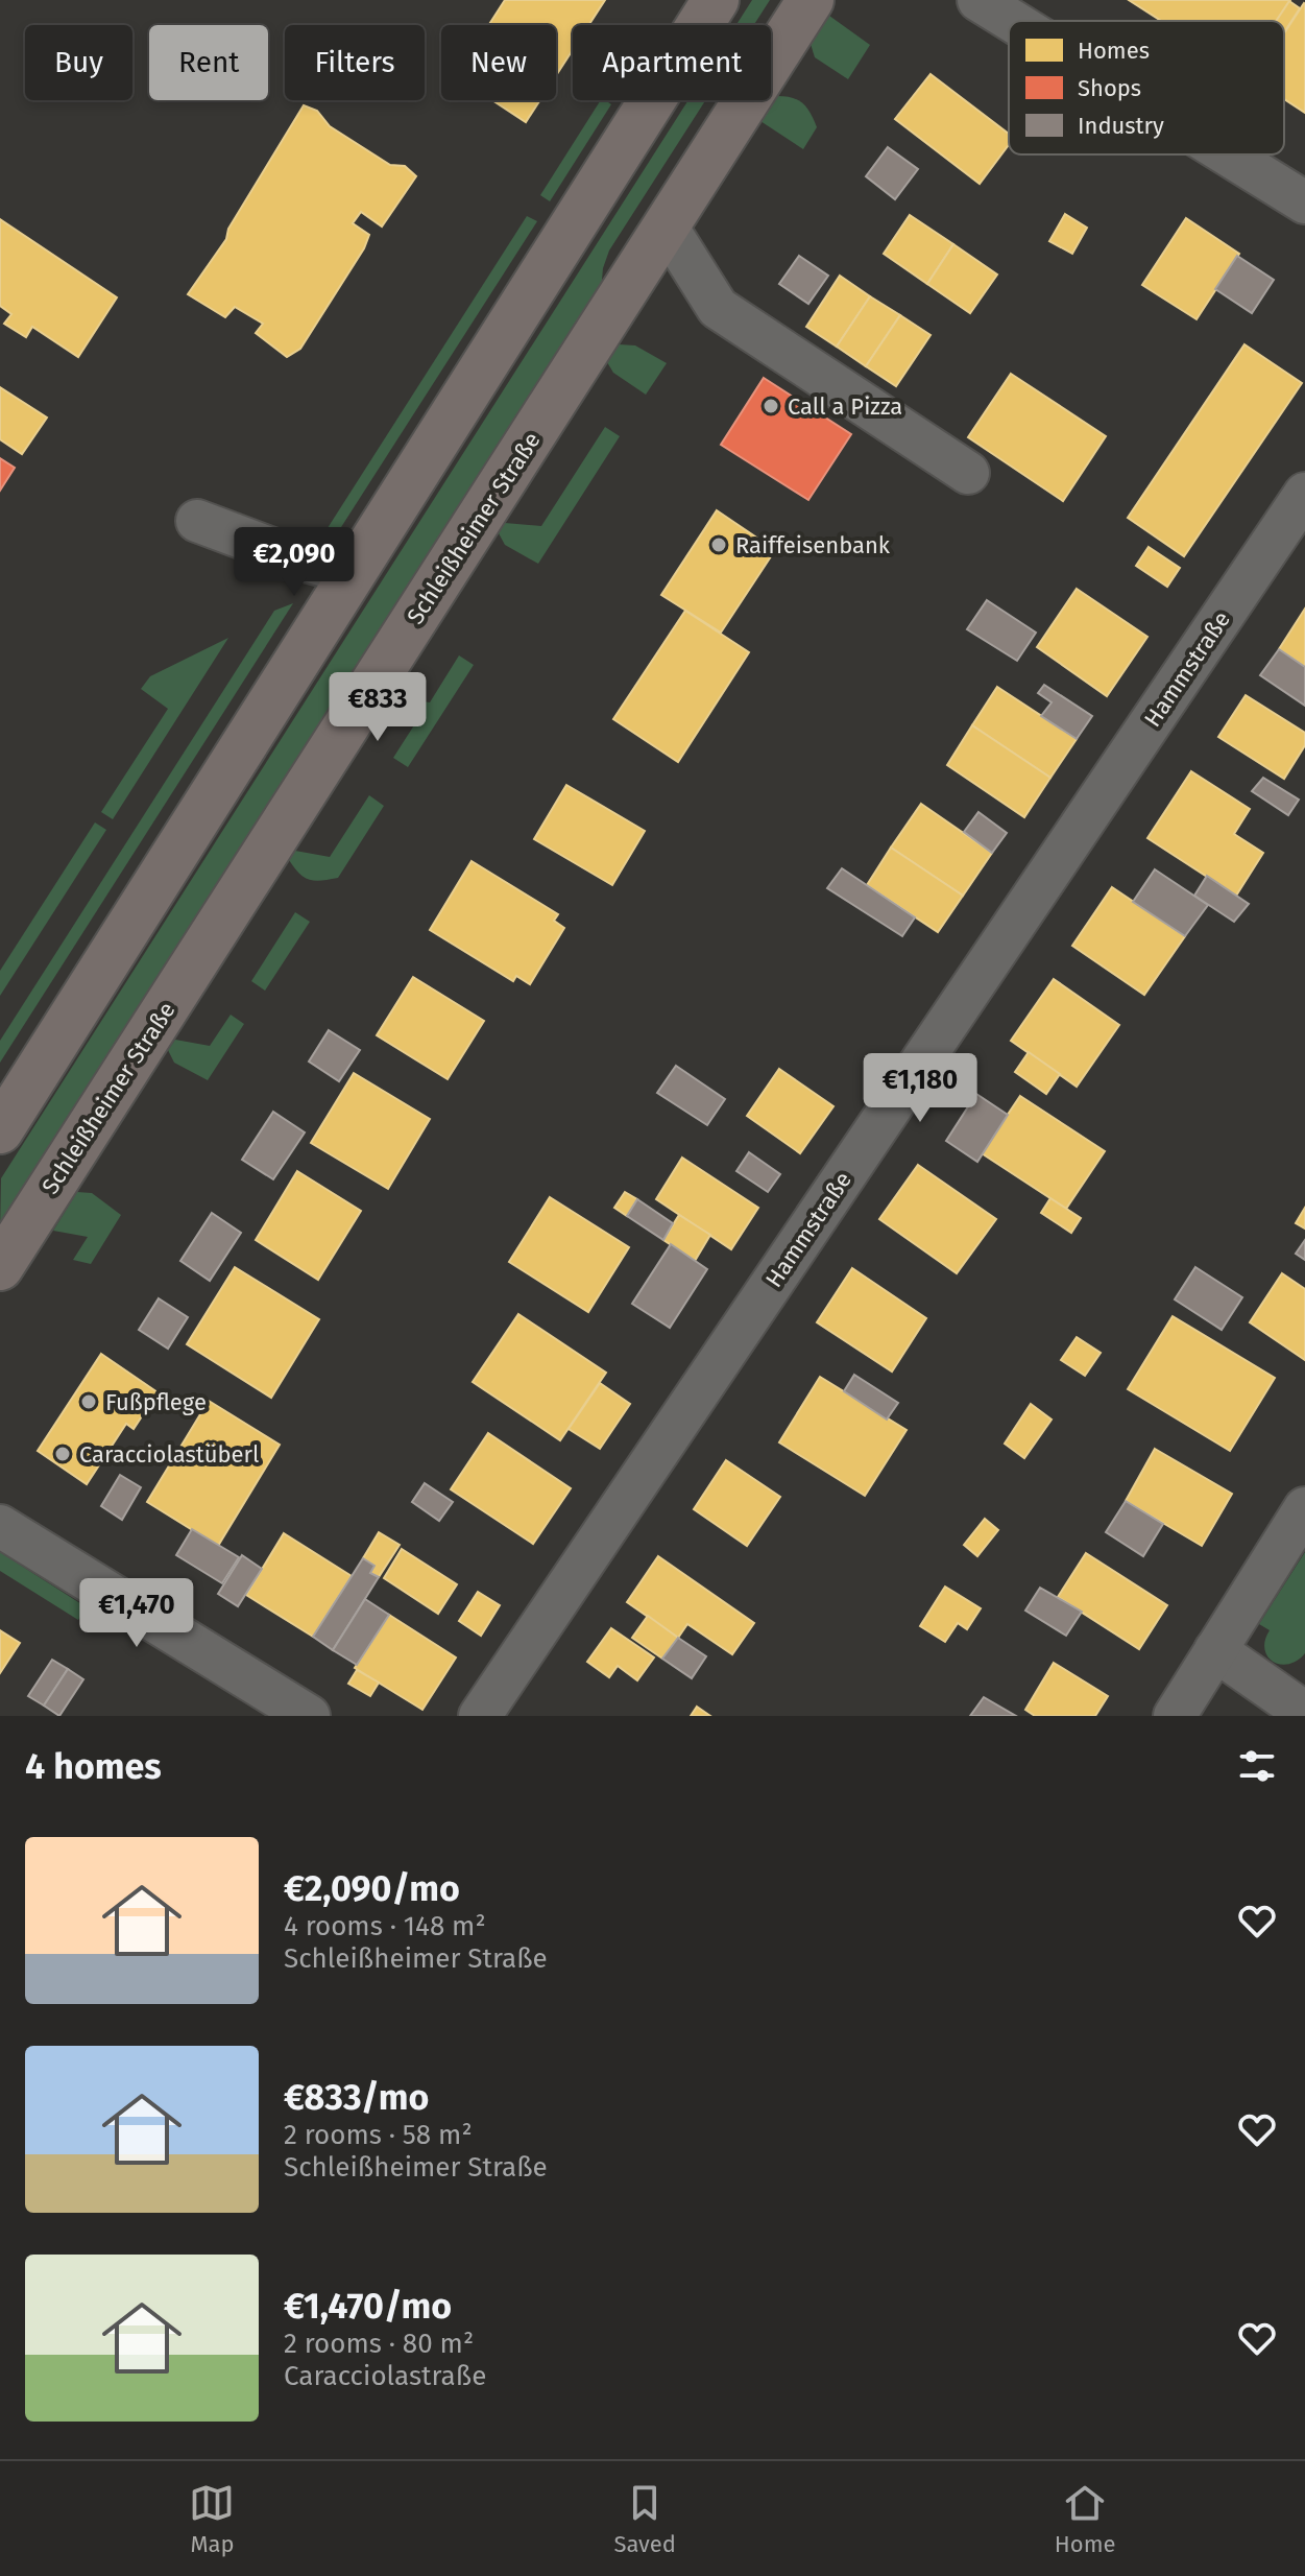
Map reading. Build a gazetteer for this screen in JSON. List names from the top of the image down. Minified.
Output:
{"streets":{"main road":["Schleißheimer Straße"],"street":["Hammstraße"]},"places":["Call a Pizza","Raiffeisenbank","Fußpflege","Caracciolastüberl"],"legend":["Homes","Shops","Industry"],"page":{"chip":["Buy","Rent","Filters","New","Apartment"],"price":["€2,090","€833","€1,180","€1,470"],"heading":"4 homes","list":[{"name":"€2,090/mo","note":"4 rooms · 148 m² · Schleißheimer Straße"},{"name":"€833/mo","note":"2 rooms · 58 m² · Schleißheimer Straße"},{"name":"€1,470/mo","note":"2 rooms · 80 m² · Caracciolastraße"}],"tabs":["Map","Saved","Home"]}}
